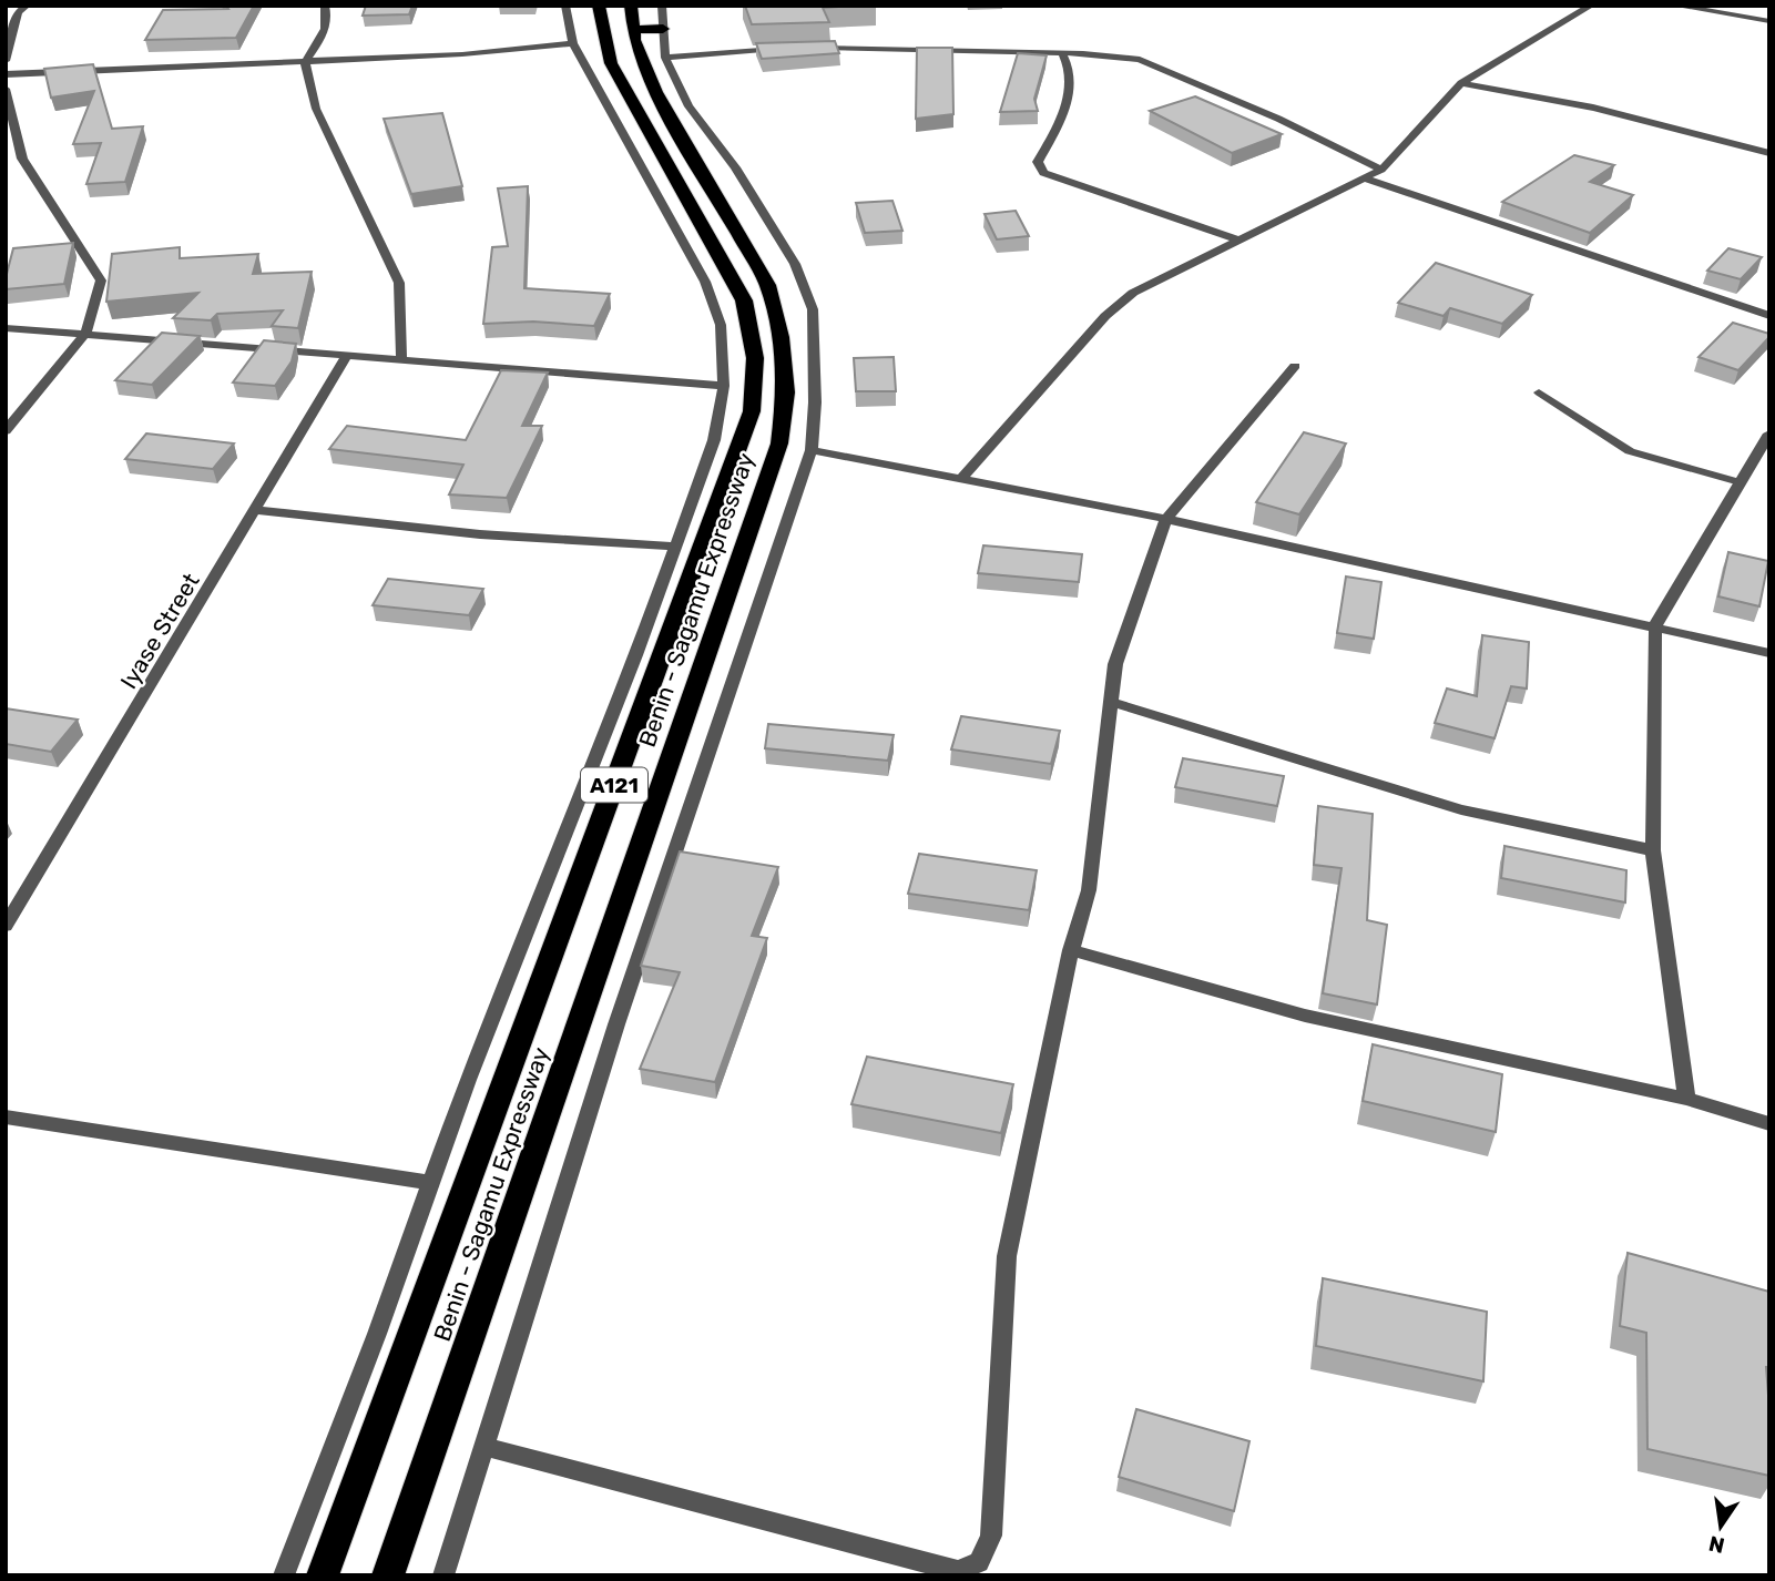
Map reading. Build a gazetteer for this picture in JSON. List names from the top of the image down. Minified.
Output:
{"streets":{"highway":["Benin - Sagamu Expressway","A121"],"street":["Iyase Street"]},"north":"bottom"}
